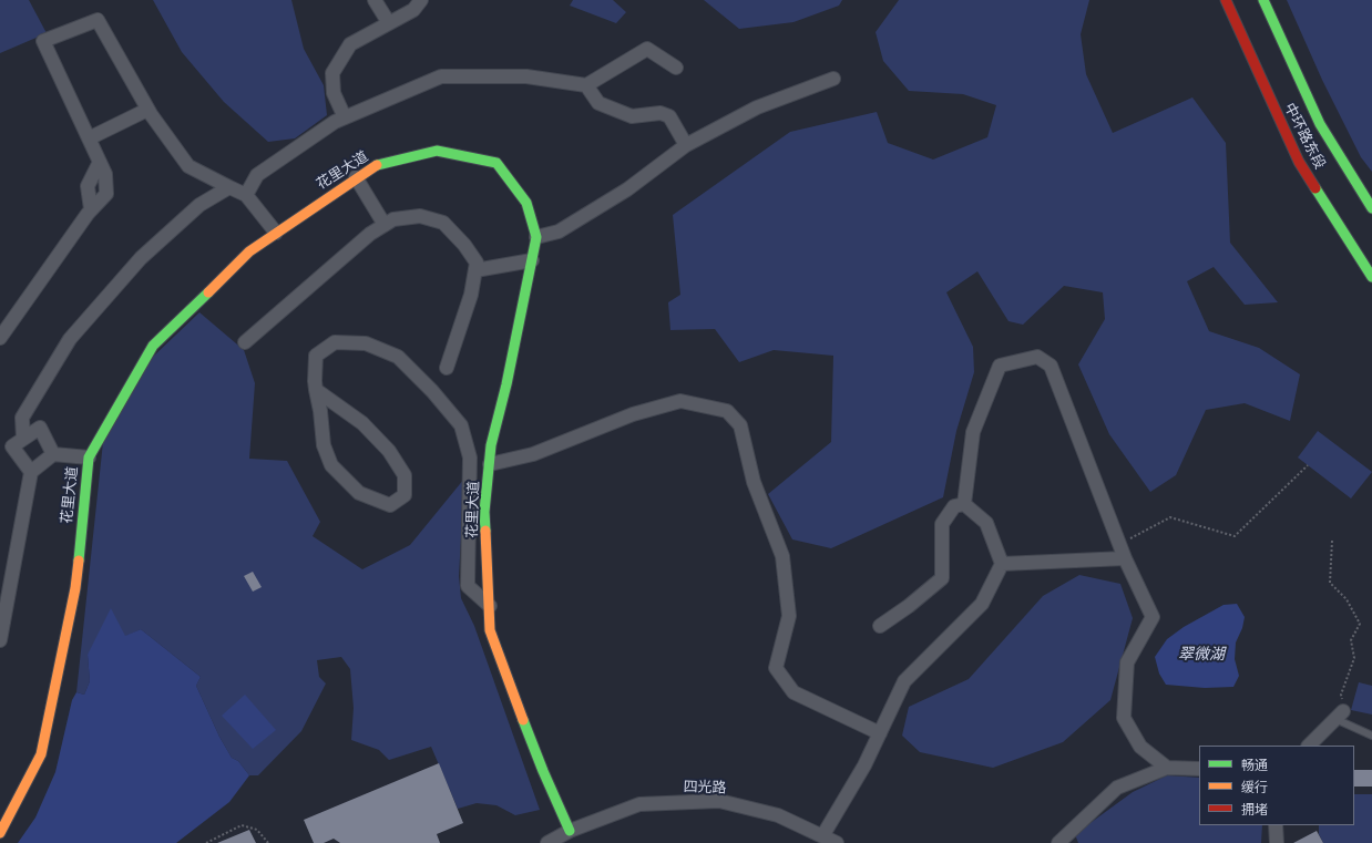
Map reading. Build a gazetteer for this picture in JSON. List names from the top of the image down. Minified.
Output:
{"streets":{"main road":["中环路东段","花里大道"],"street":["四光路"]},"crossings":[["花里大道","四光路"]],"water":["翠微湖"],"legend":["畅通","缓行","拥堵"]}
